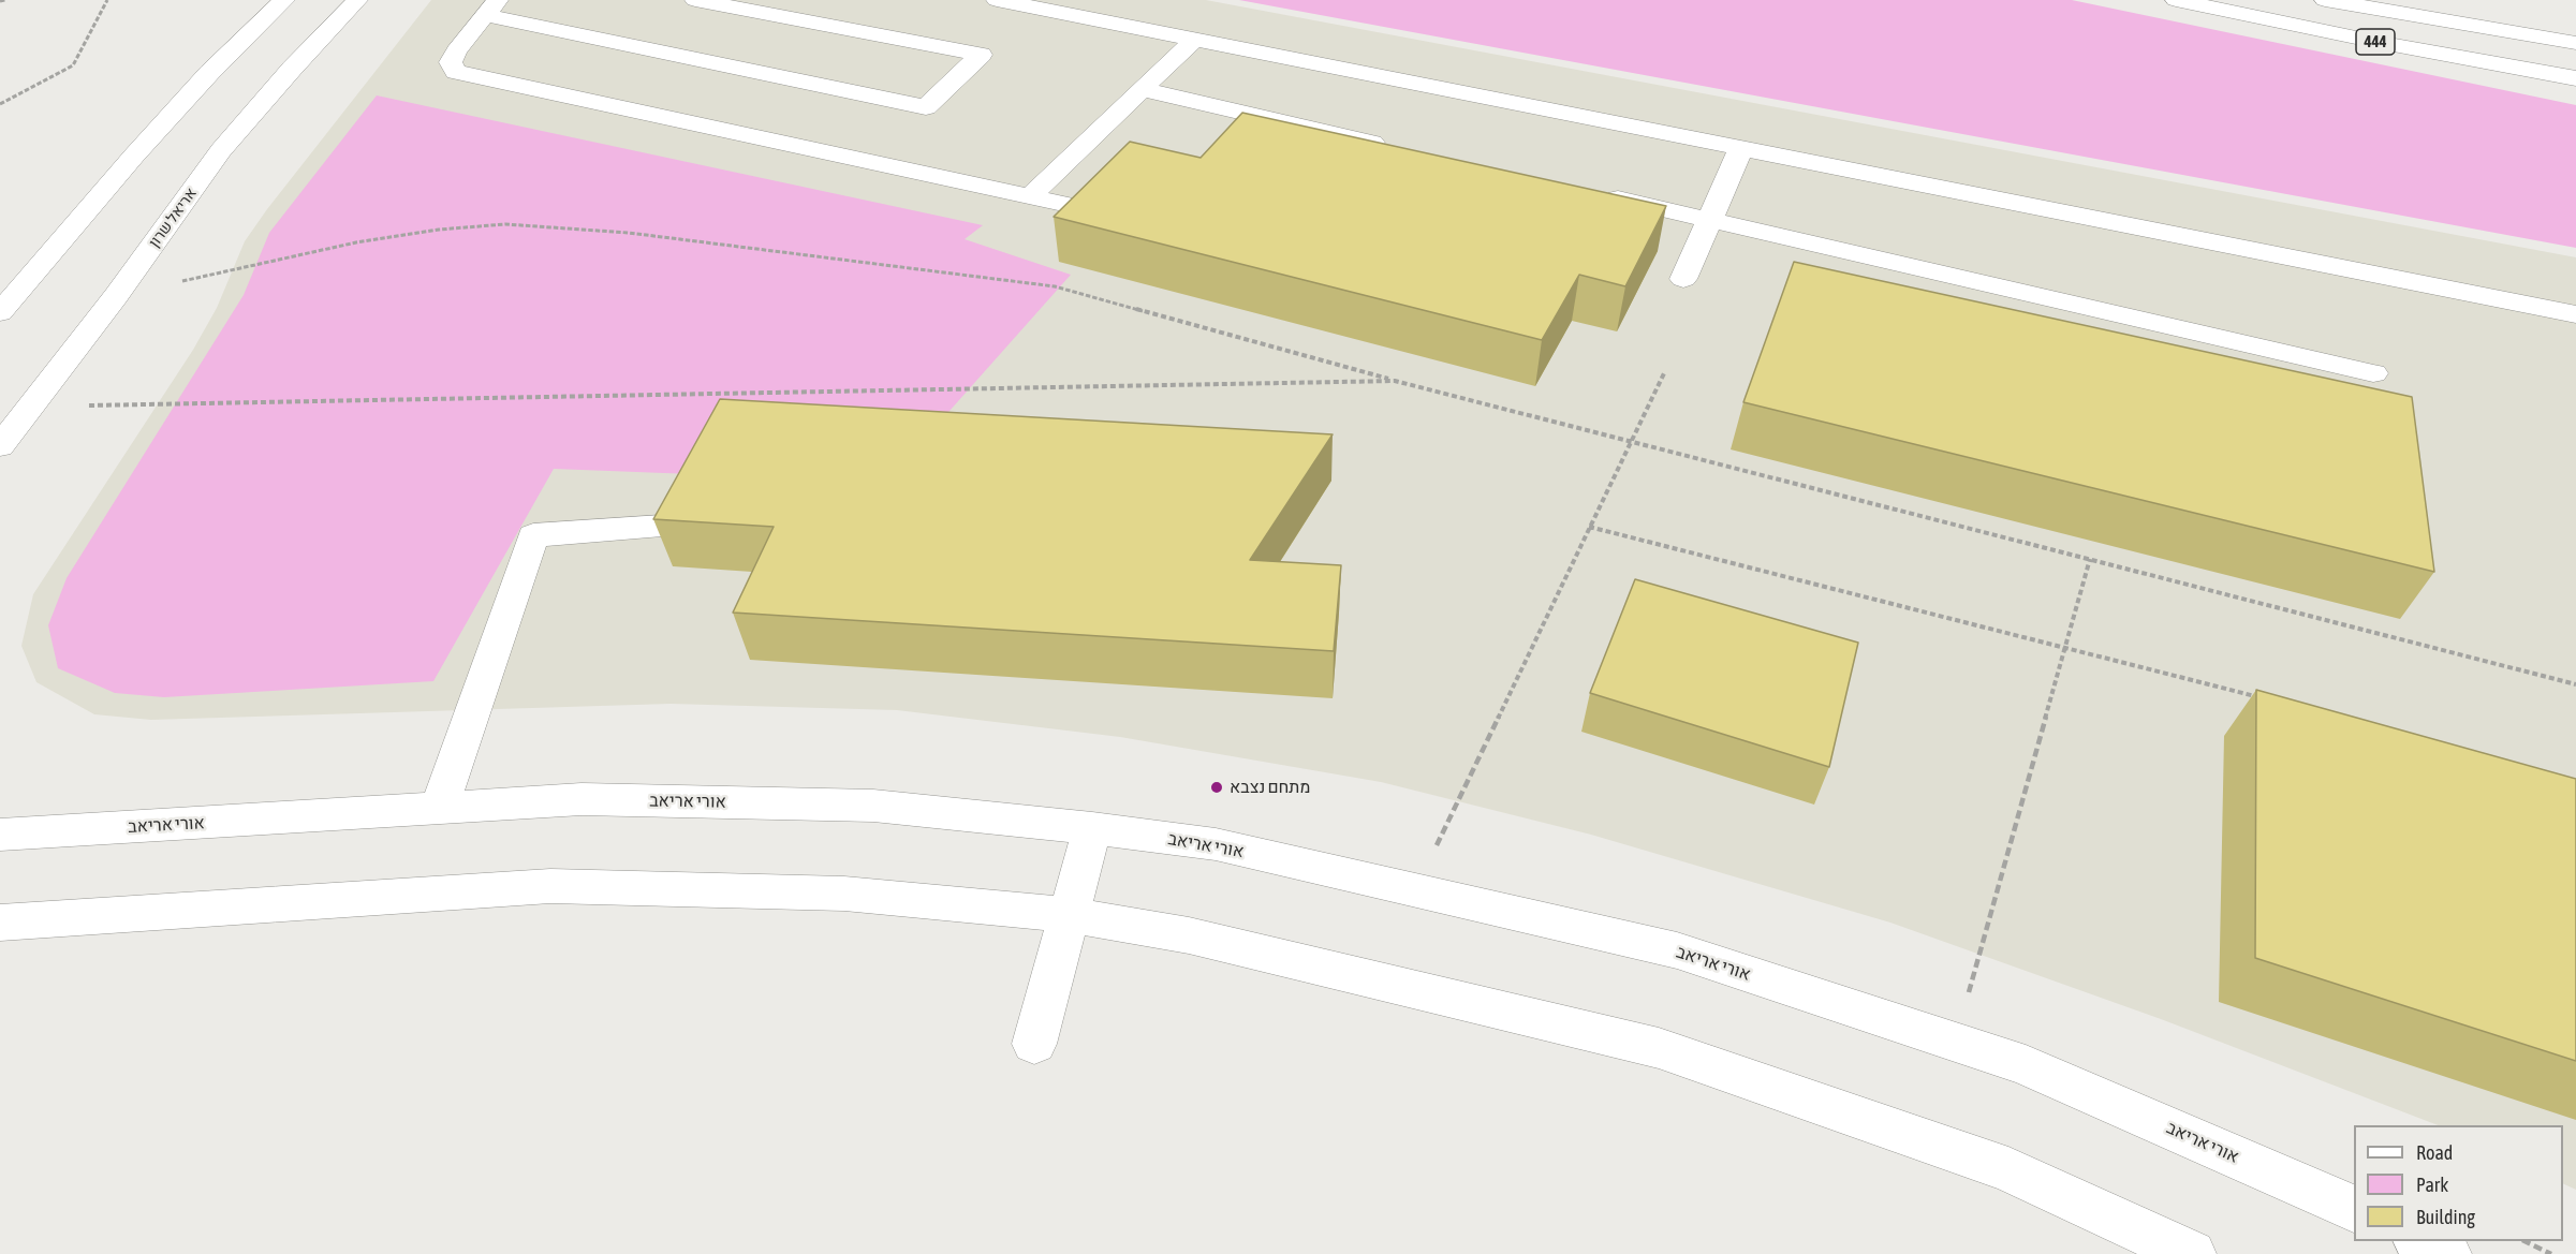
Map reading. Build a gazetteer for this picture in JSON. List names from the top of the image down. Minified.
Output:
{"streets":{"street":["444","אריאל שרון","אורי אריאב"]},"places":["מתחם נצבא"],"legend":["Road","Park","Building"]}
